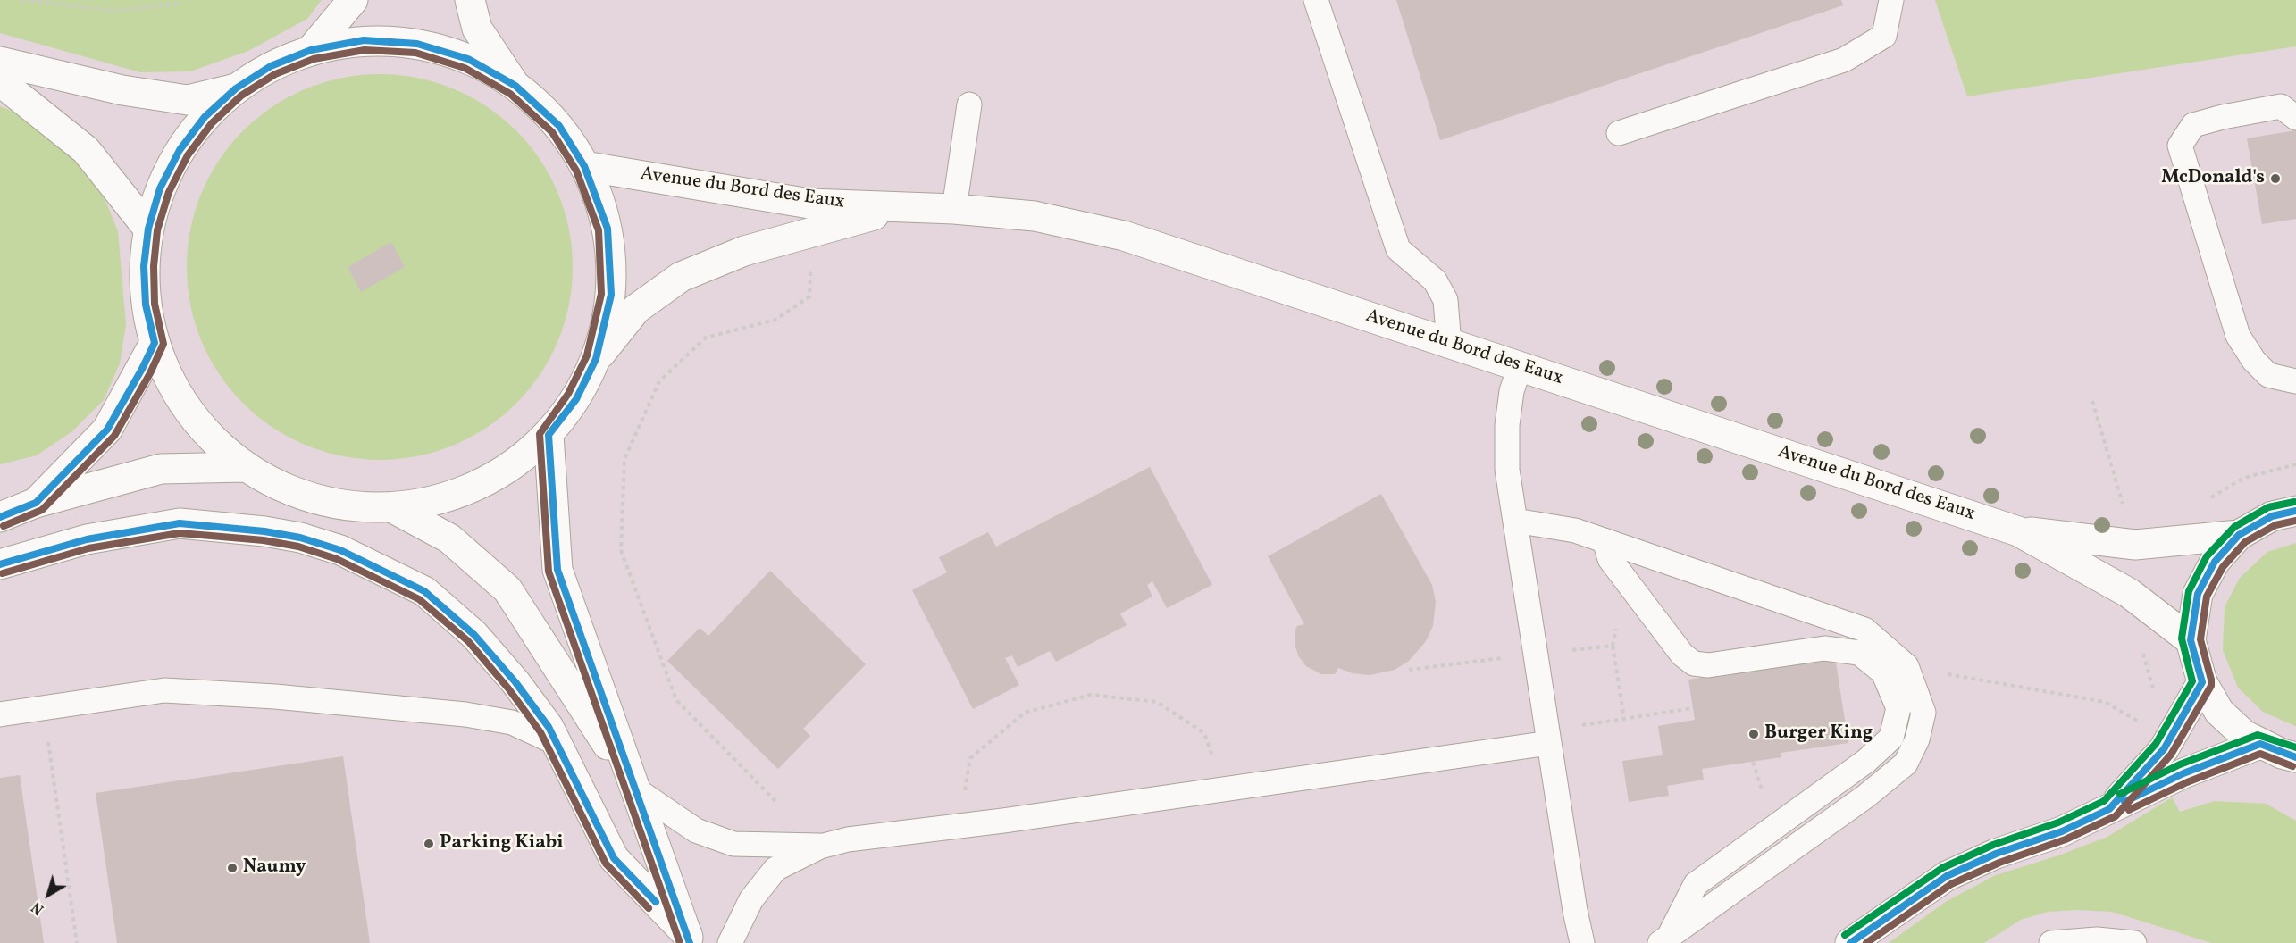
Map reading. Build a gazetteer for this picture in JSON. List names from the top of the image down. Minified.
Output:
{"streets":{"street":["Avenue du Bord des Eaux"]},"places":["McDonald's","Burger King","Parking Kiabi","Naumy"],"north":"bottom left"}
